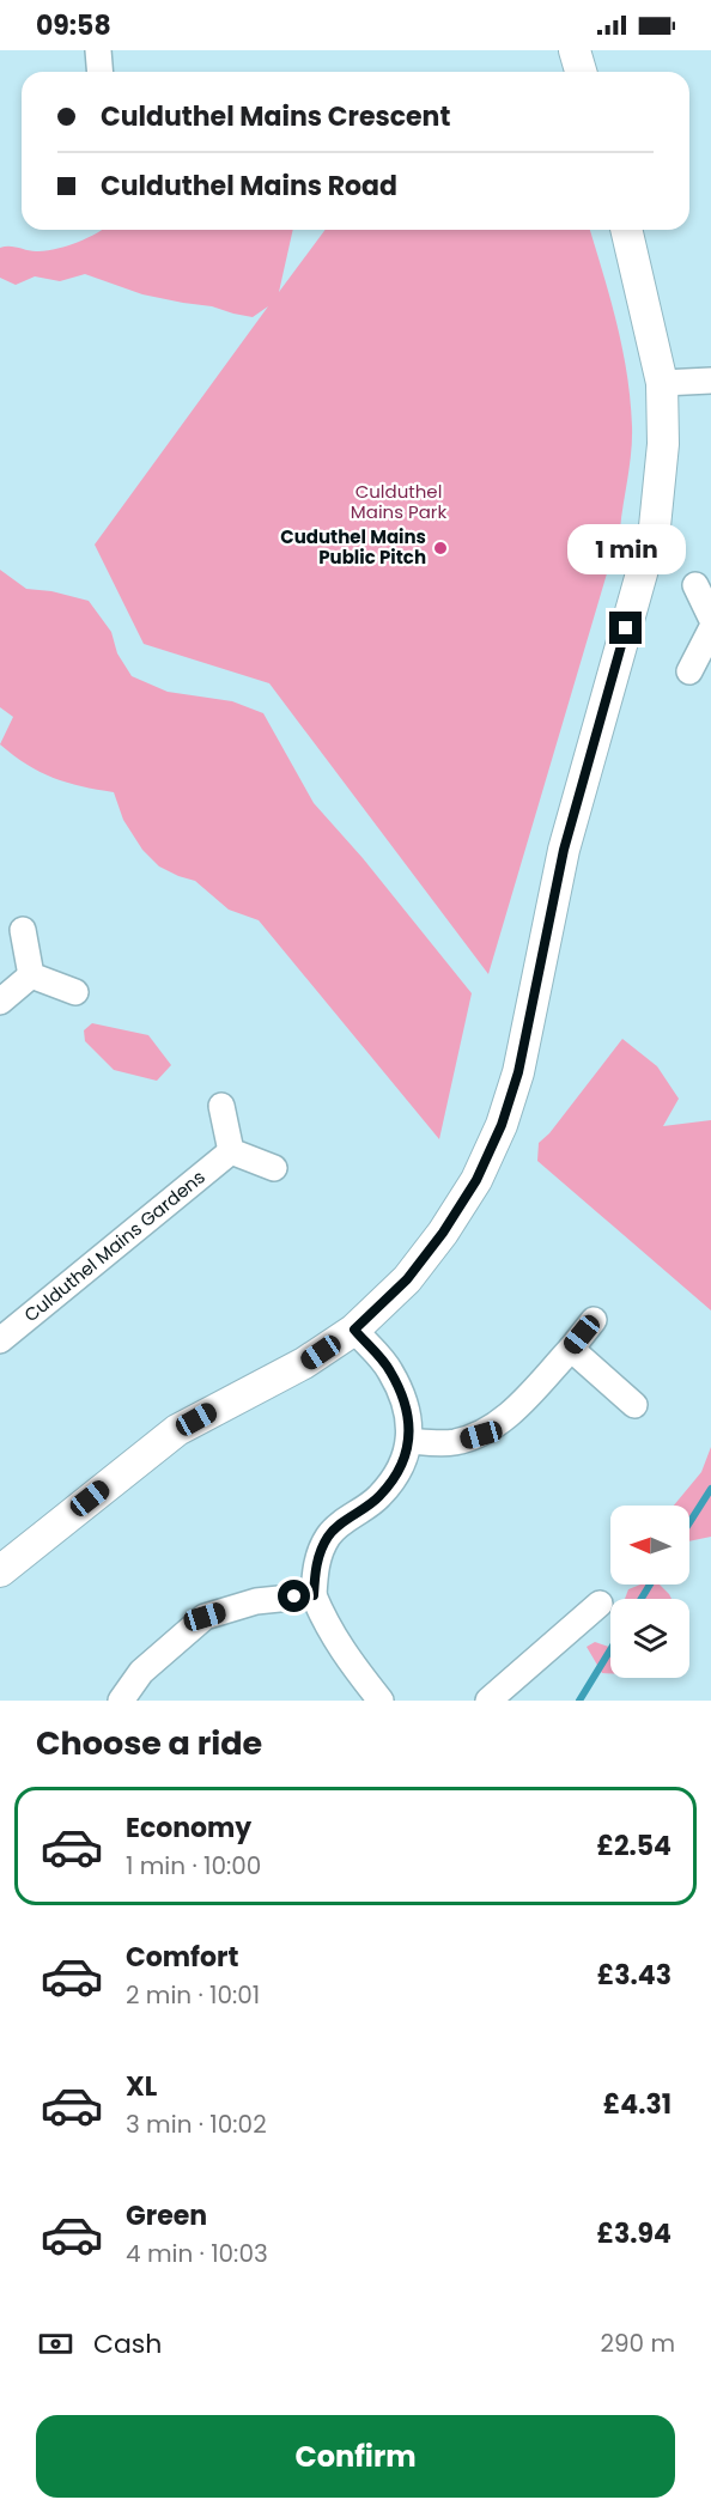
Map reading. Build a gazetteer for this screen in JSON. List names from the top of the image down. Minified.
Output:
{"streets":{"street":["Culduthel Mains Gardens"]},"parks":["Culduthel Mains Park"],"places":["Cuduthel Mains Public Pitch"],"north":"left","page":{"status":"09:58","banner":["Culduthel Mains Crescent","Culduthel Mains Road"],"bubble":"1 min","heading":"Choose a ride","list":[{"name":"Economy","note":"1 min · 10:00","value":"£2.54"},{"name":"Comfort","note":"2 min · 10:01","value":"£3.43"},{"name":"XL","note":"3 min · 10:02","value":"£4.31"},{"name":"Green","note":"4 min · 10:03","value":"£3.94"}],"pay":["Cash","290 m"],"buttons":"Confirm"}}
